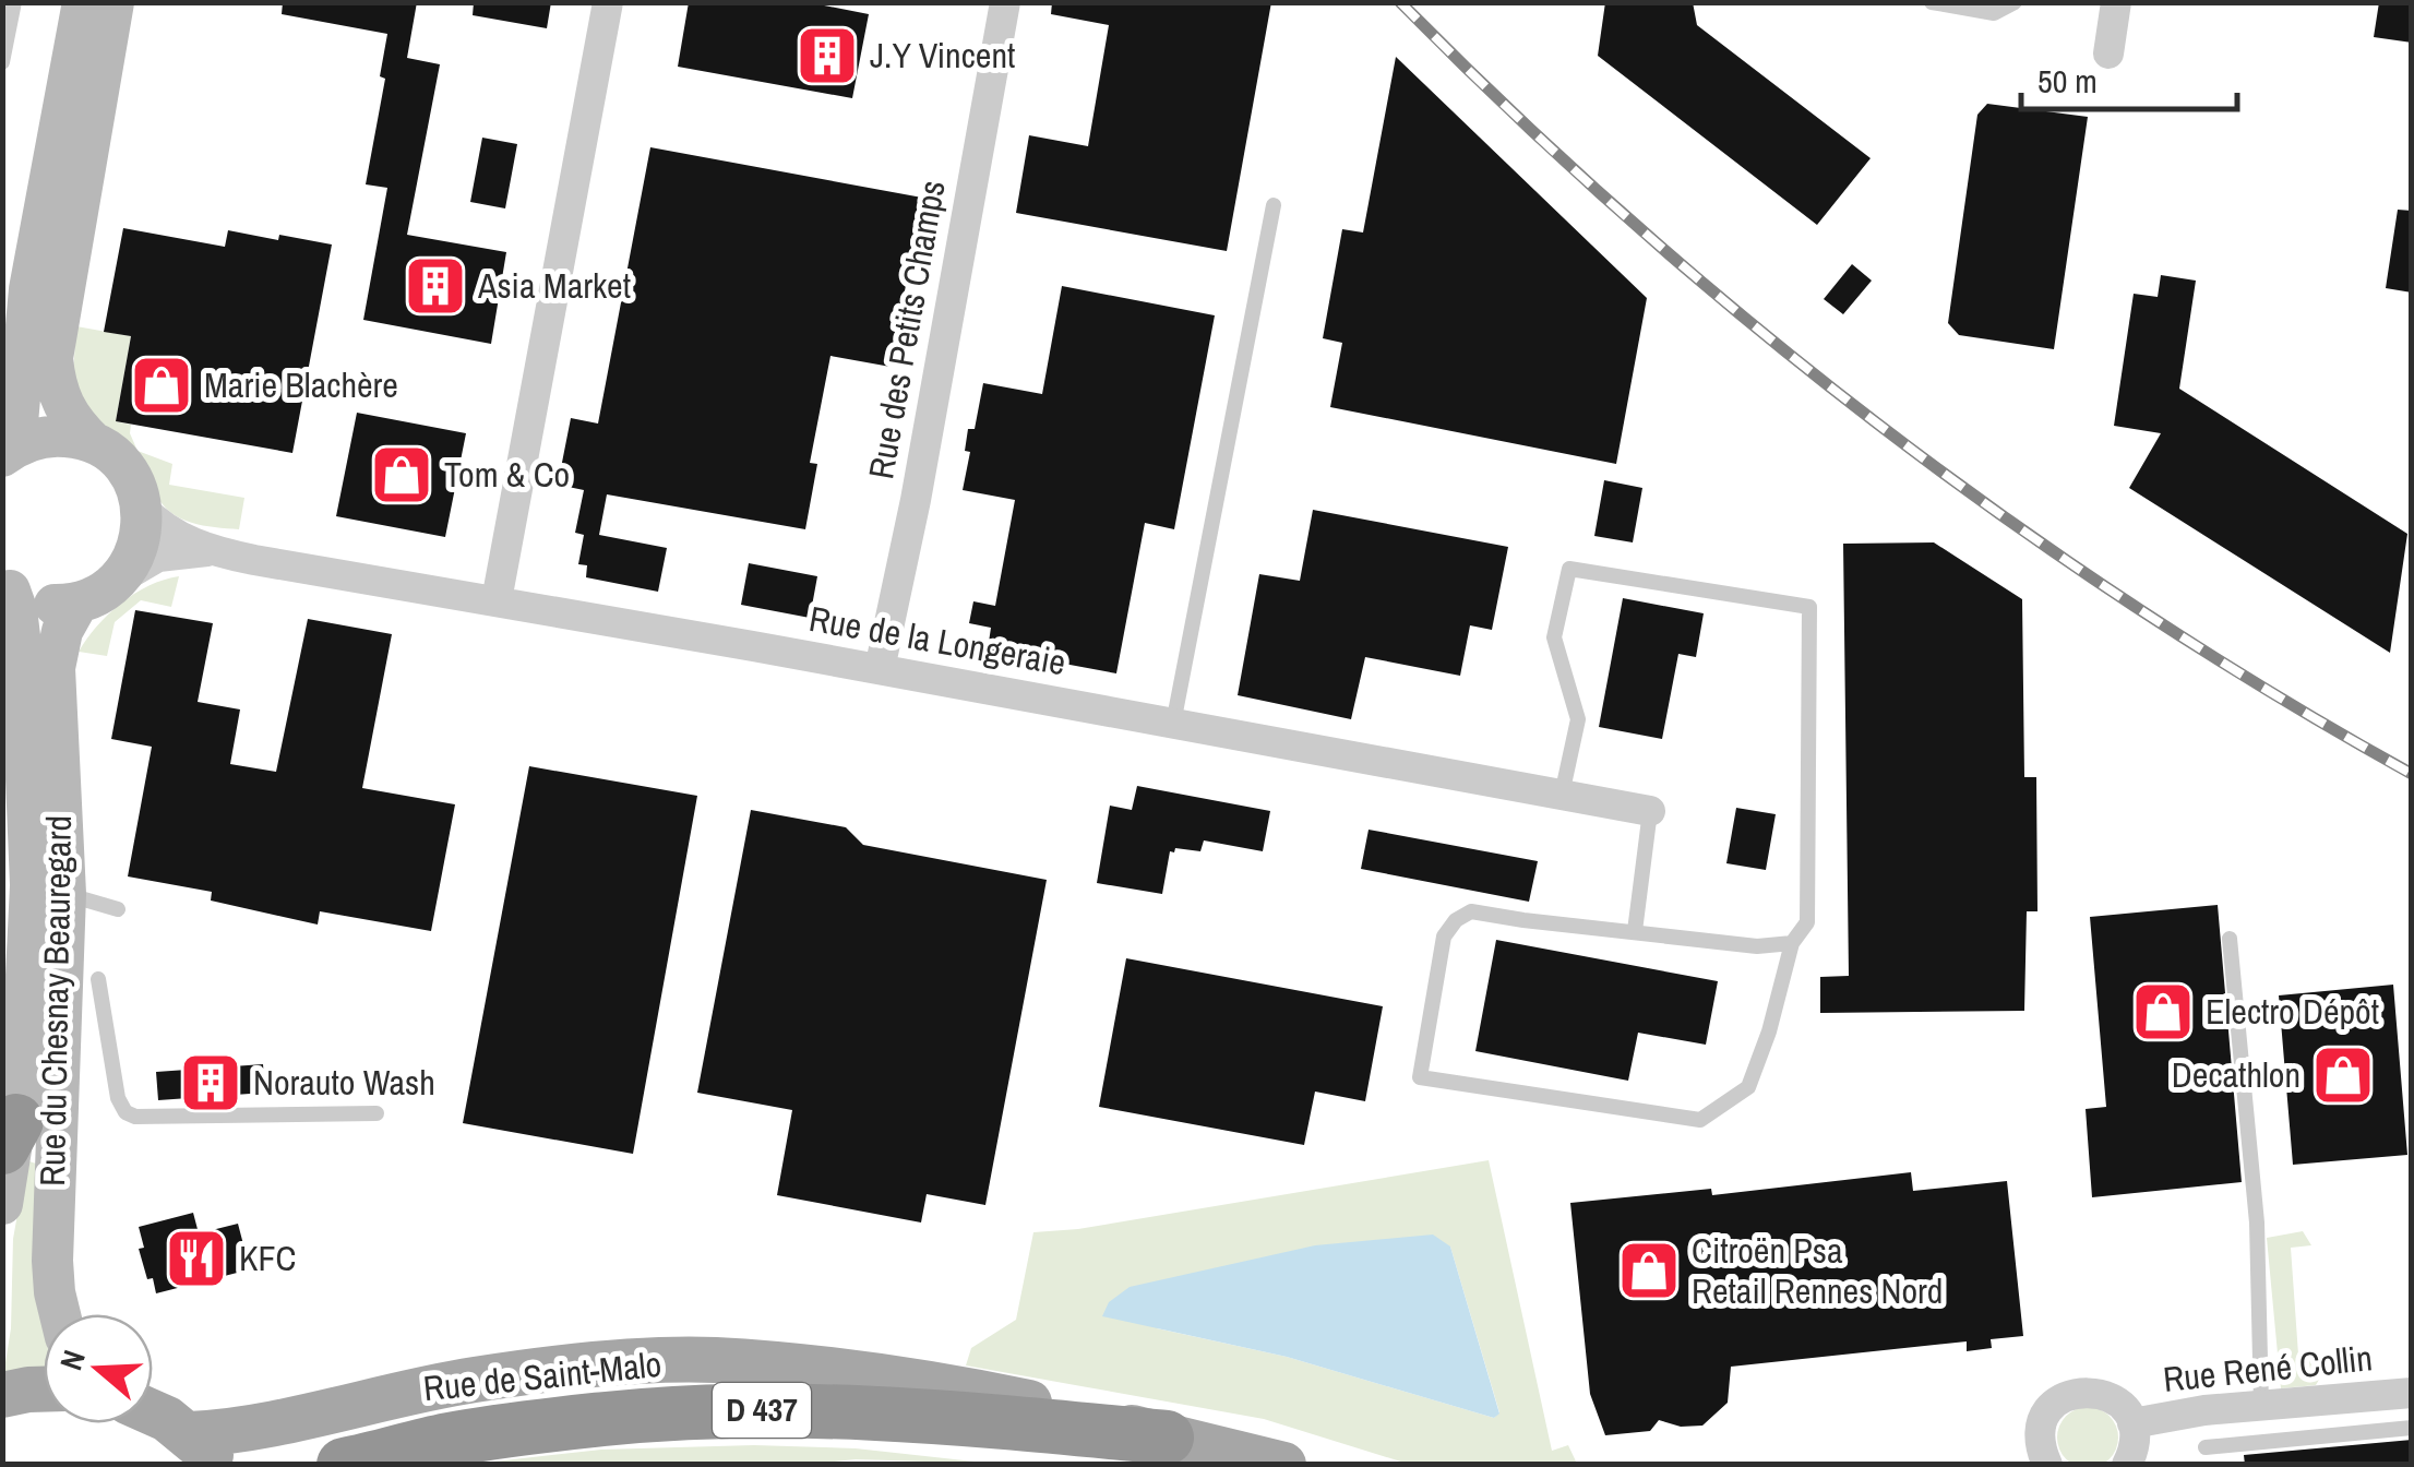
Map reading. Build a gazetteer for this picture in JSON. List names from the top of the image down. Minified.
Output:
{"streets":{"highway":["D 437"],"main road":["Rue du Chesnay Beauregard","Rue de Saint-Malo"],"street":["Rue des Petits Champs","Rue de la Longeraie","Rue René Collin"]},"crossings":[["Rue des Petits Champs","Rue de la Longeraie"],["Rue de Saint-Malo","D 437"]],"places":{"building":["J.Y Vincent","Asia Market","Norauto Wash"],"shop":["Marie Blachère","Tom & Co","Electro Dépôt","Decathlon","Citroën Psa Retail Rennes Nord"],"restaurant":["KFC"]},"scale_bar":"50 m","north":"left"}
